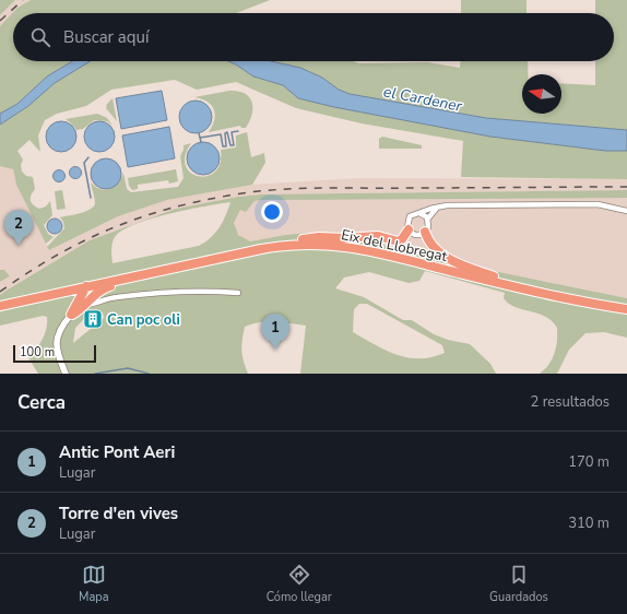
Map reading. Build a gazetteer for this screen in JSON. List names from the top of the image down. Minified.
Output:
{"streets":{"highway":["Eix del Llobregat"]},"water":["el Cardener"],"places":{"building":["Can poc oli"]},"scale_bar":"100 m","north":"left","page":{"search":"Buscar aquí","pins":["2","1"],"scale":"100 m","heading":["Cerca","2 resultados"],"list":[{"mark":"1","name":"Antic Pont Aeri","note":"Lugar","value":"170 m"},{"mark":"2","name":"Torre d'en vives","note":"Lugar","value":"310 m"}],"nav":["Mapa","Cómo llegar","Guardados"]}}
